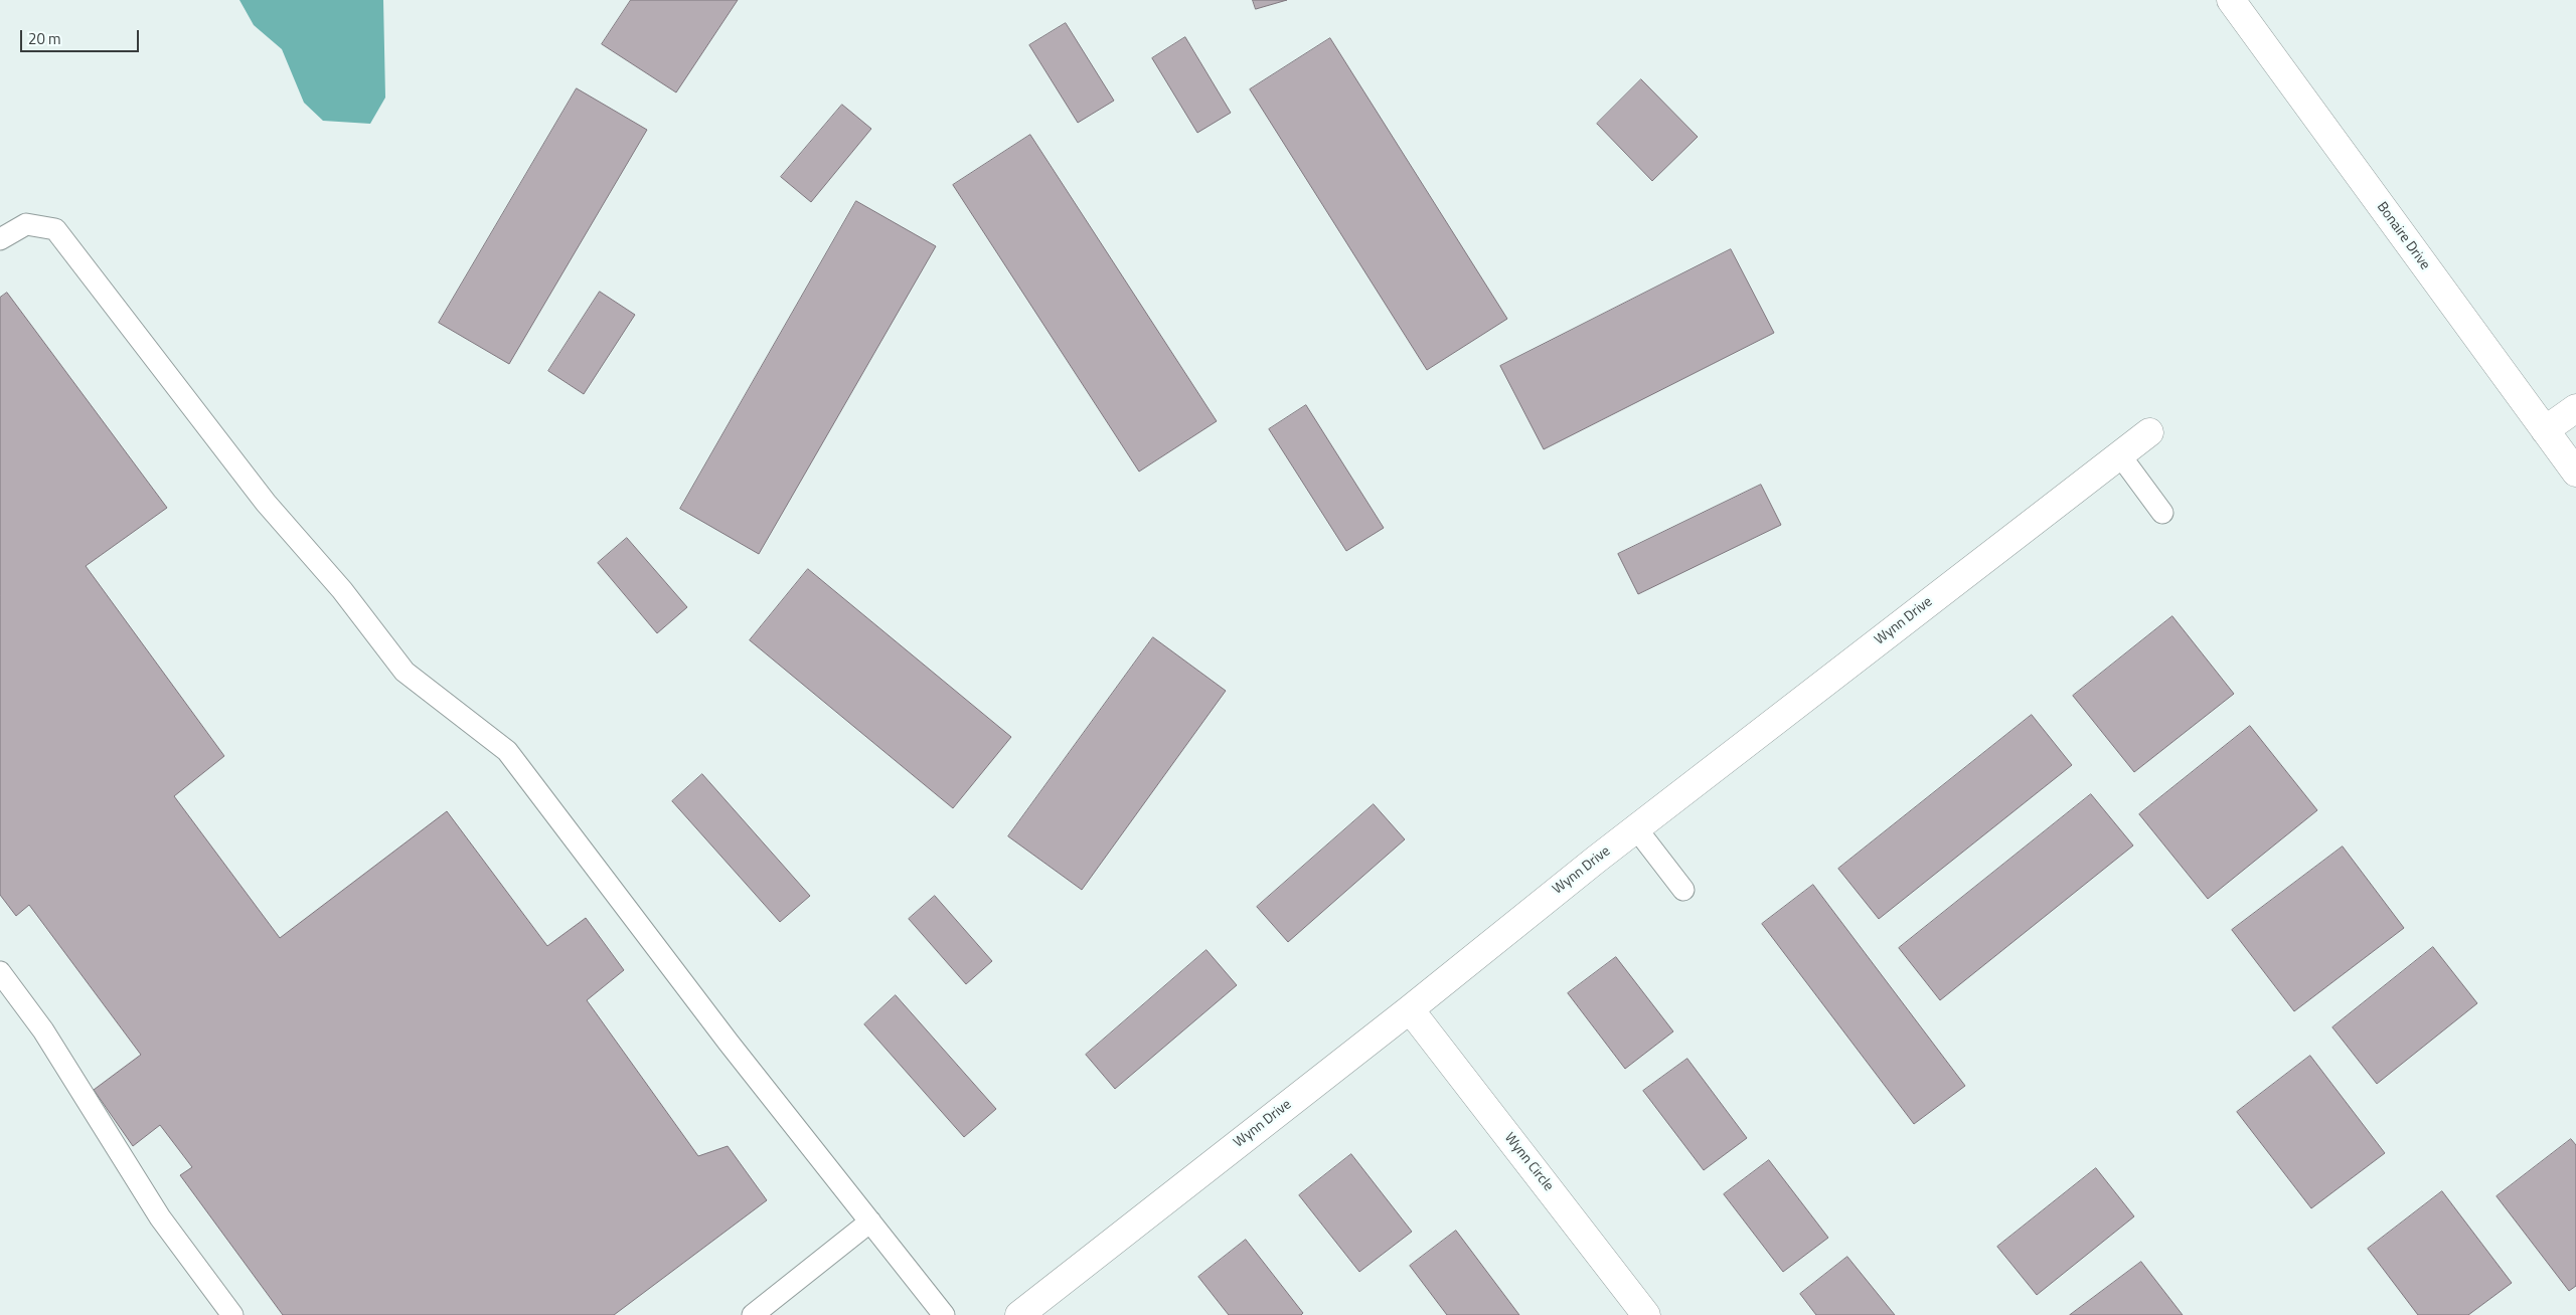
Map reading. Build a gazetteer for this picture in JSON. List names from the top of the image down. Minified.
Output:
{"streets":{"street":["Bonaire Drive","Wynn Drive","Wynn Circle"]},"crossings":[["Wynn Drive","Wynn Circle"]],"scale_bar":"20 m"}
